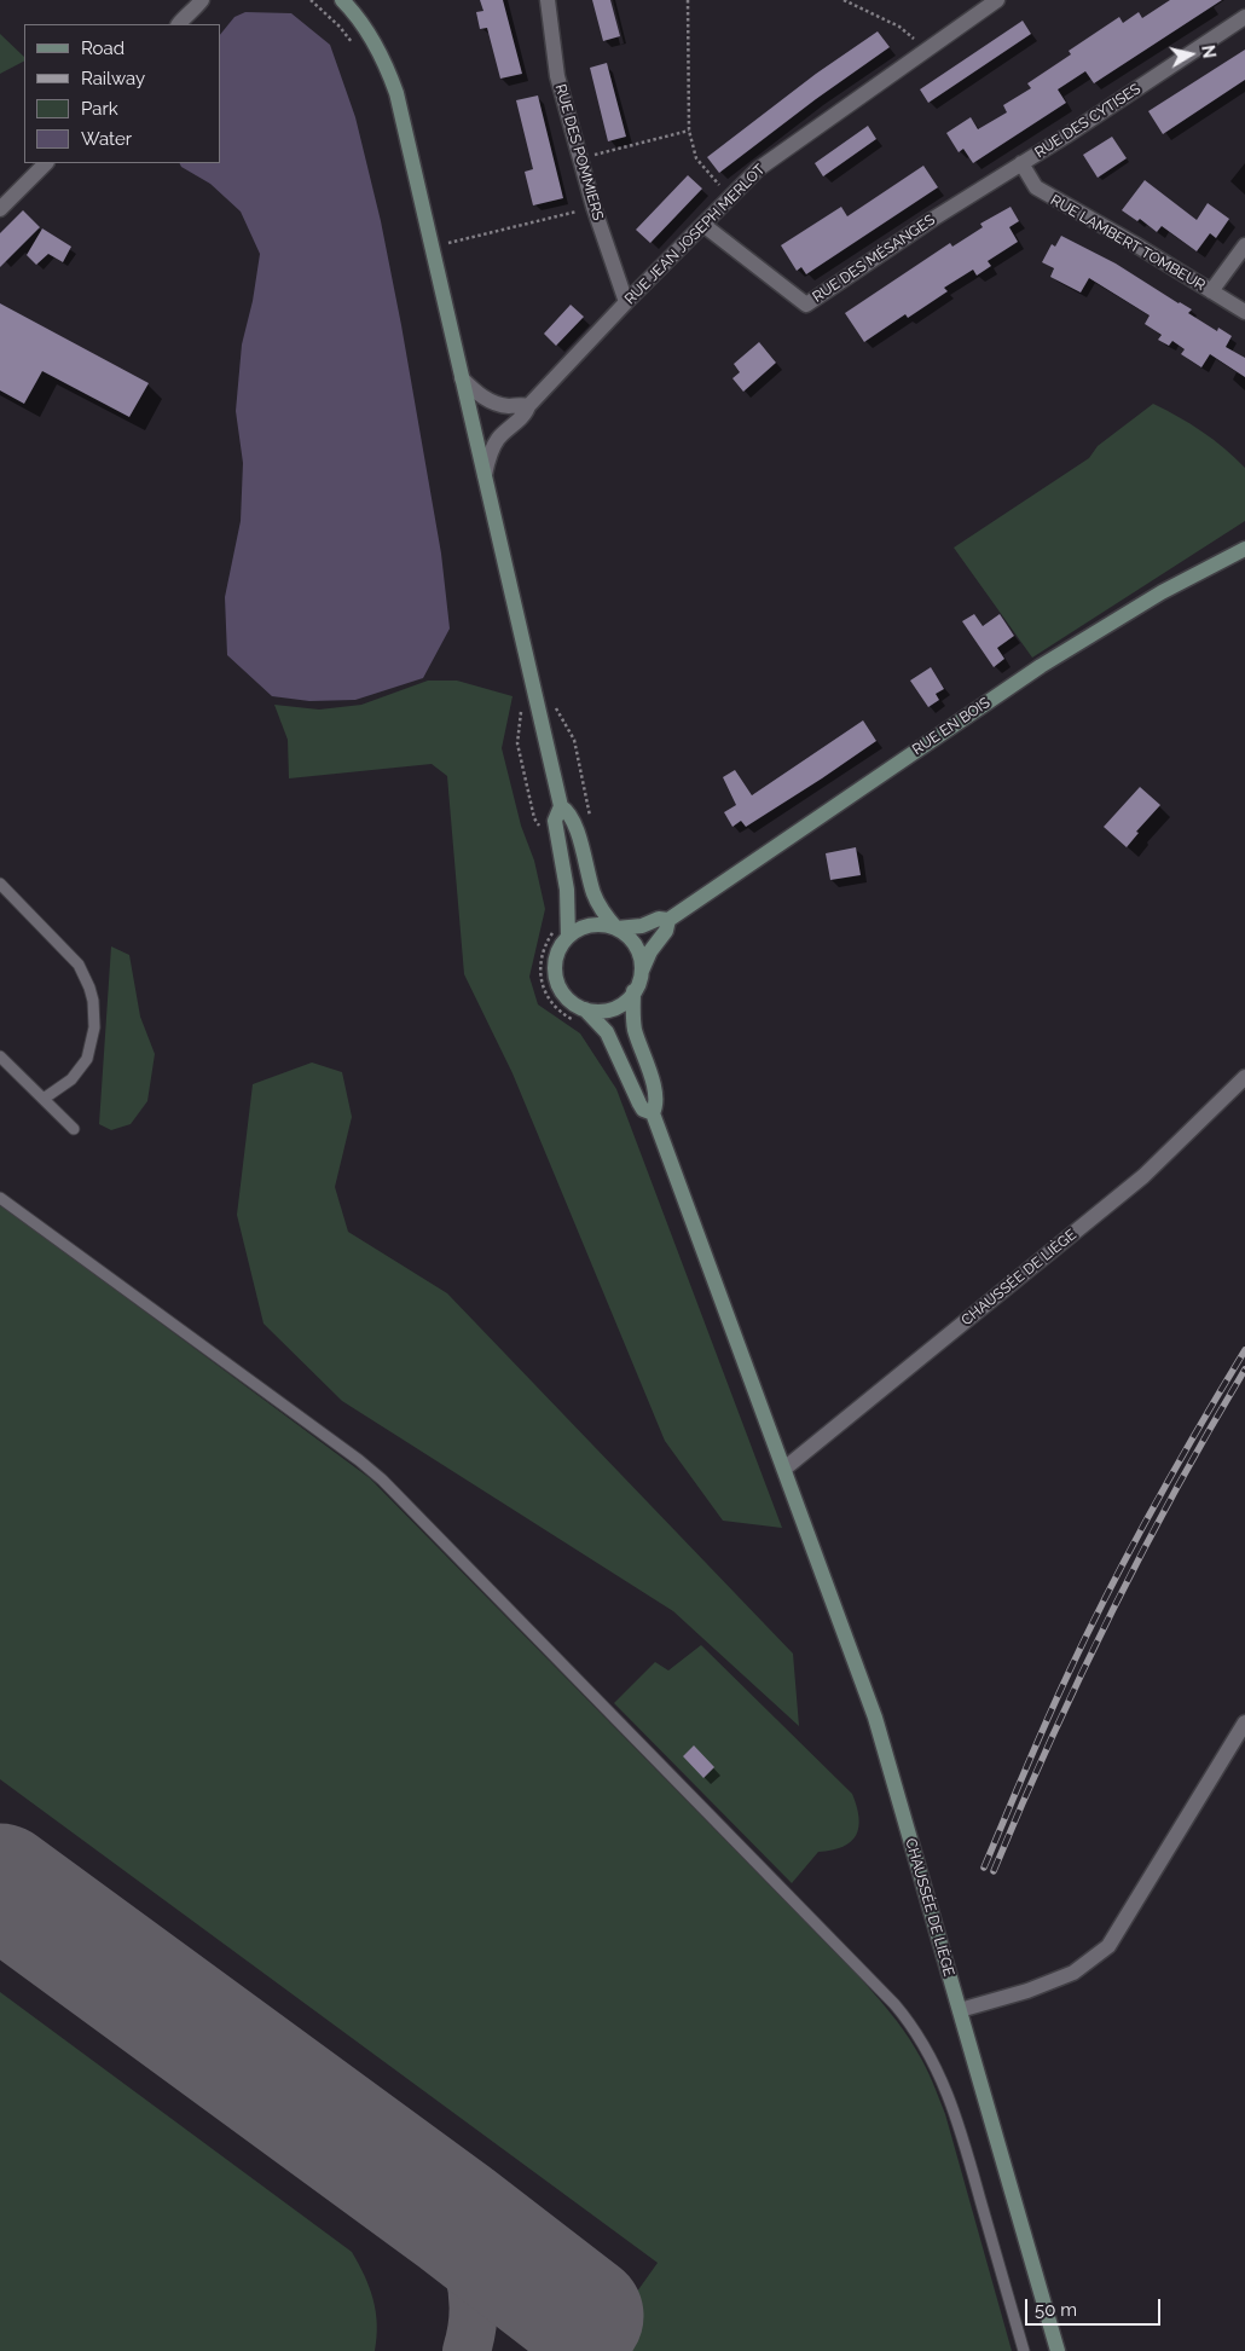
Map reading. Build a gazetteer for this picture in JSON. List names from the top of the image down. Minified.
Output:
{"streets":{"main road":["RUE EN BOIS","CHAUSSÉE DE LIÈGE"],"street":["RUE DES CYTISES","RUE DES POMMIERS","RUE JEAN JOSEPH MERLOT","RUE LAMBERT TOMBEUR","RUE DES MÉSANGES"]},"crossings":[["RUE DES CYTISES","RUE LAMBERT TOMBEUR"],["RUE DES CYTISES","RUE DES MÉSANGES"],["RUE DES POMMIERS","RUE JEAN JOSEPH MERLOT"],["RUE JEAN JOSEPH MERLOT","RUE DES MÉSANGES"],["RUE LAMBERT TOMBEUR","RUE DES MÉSANGES"],["RUE EN BOIS","CHAUSSÉE DE LIÈGE"]],"legend":["Road","Railway","Park","Water"],"scale_bar":"50 m","north":"right"}
